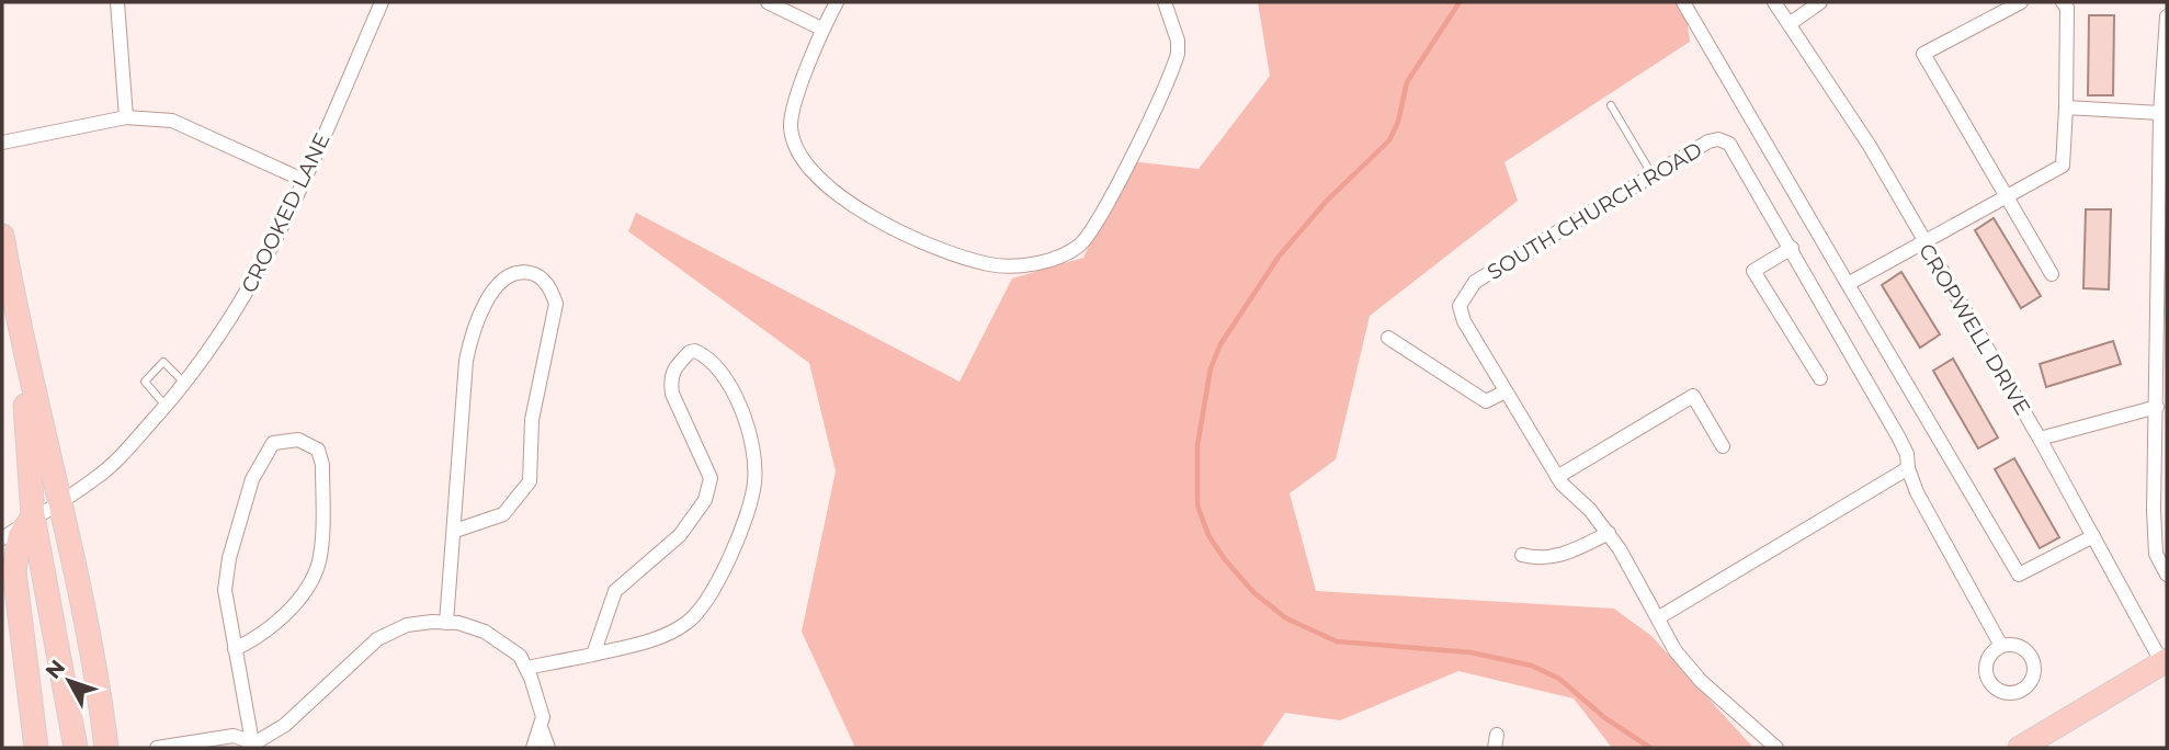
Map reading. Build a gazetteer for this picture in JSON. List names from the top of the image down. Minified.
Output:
{"streets":{"street":["SOUTH CHURCH ROAD","CROOKED LANE","CROPWELL DRIVE"]},"north":"top left"}
